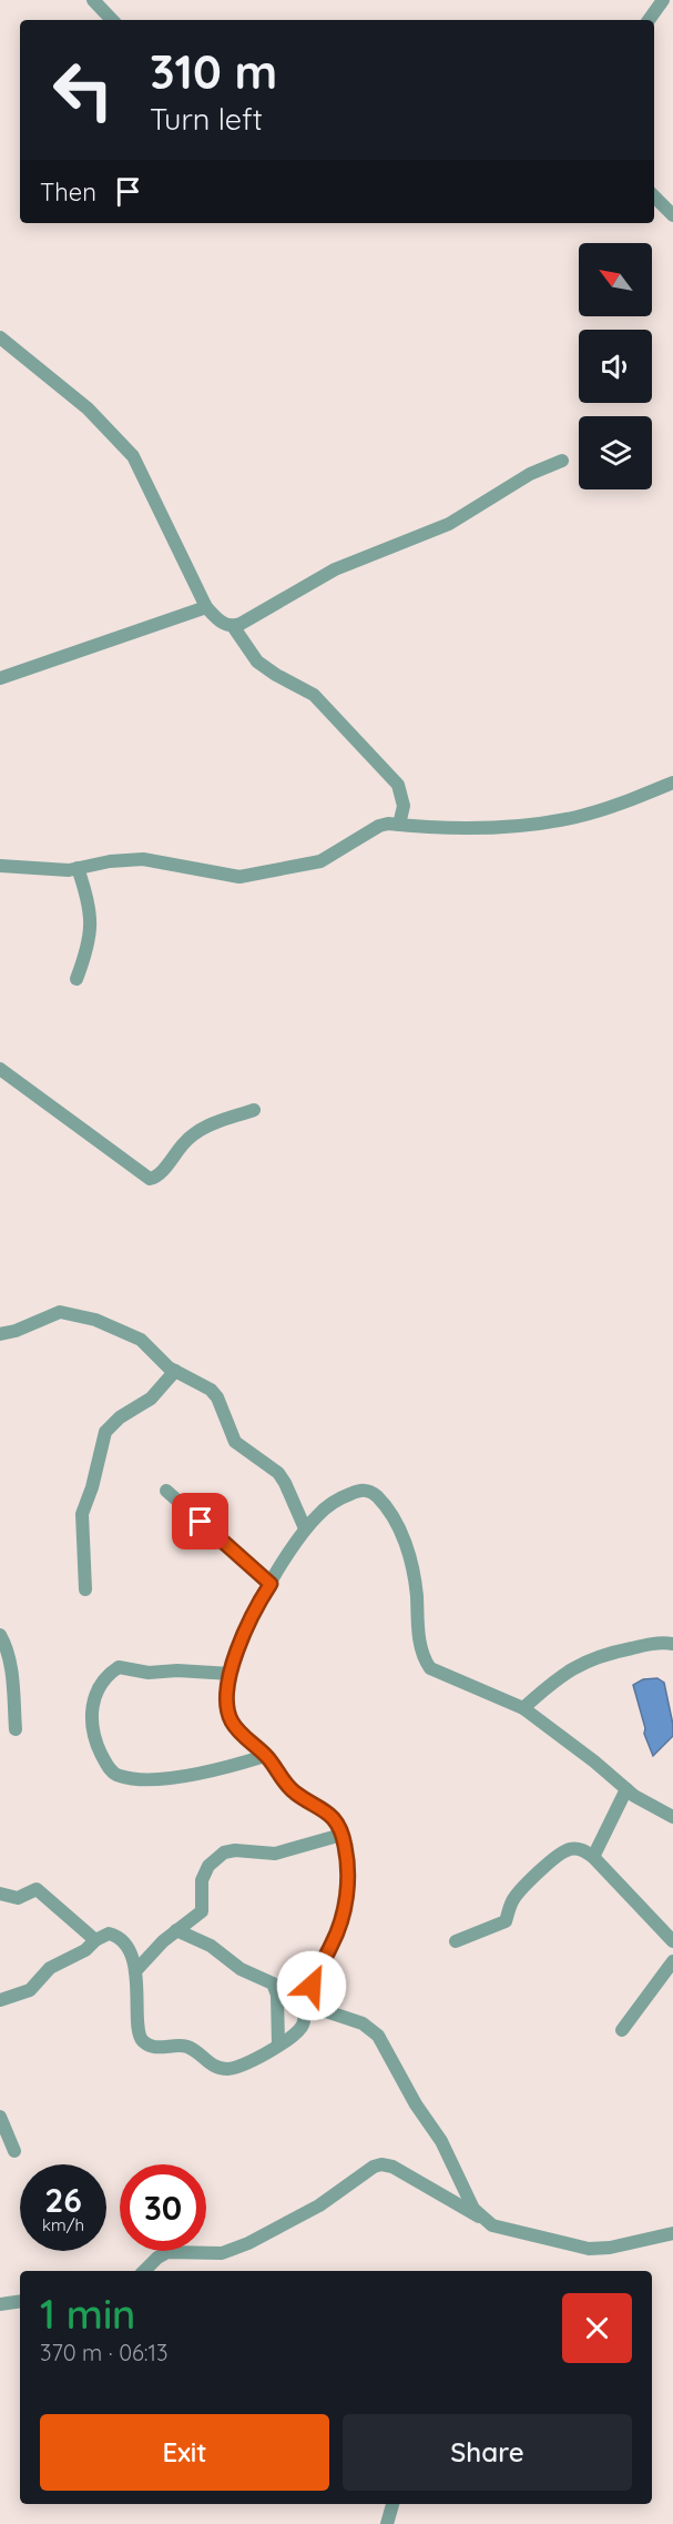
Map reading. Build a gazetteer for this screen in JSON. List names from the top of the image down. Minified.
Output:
{"north":"top left","page":{"turn":["310 m","Turn left"],"then":"Then","speed":"26 km/h","limit":"30","heading":["1 min","370 m · 06:13"],"buttons":["Exit","Share"]}}
